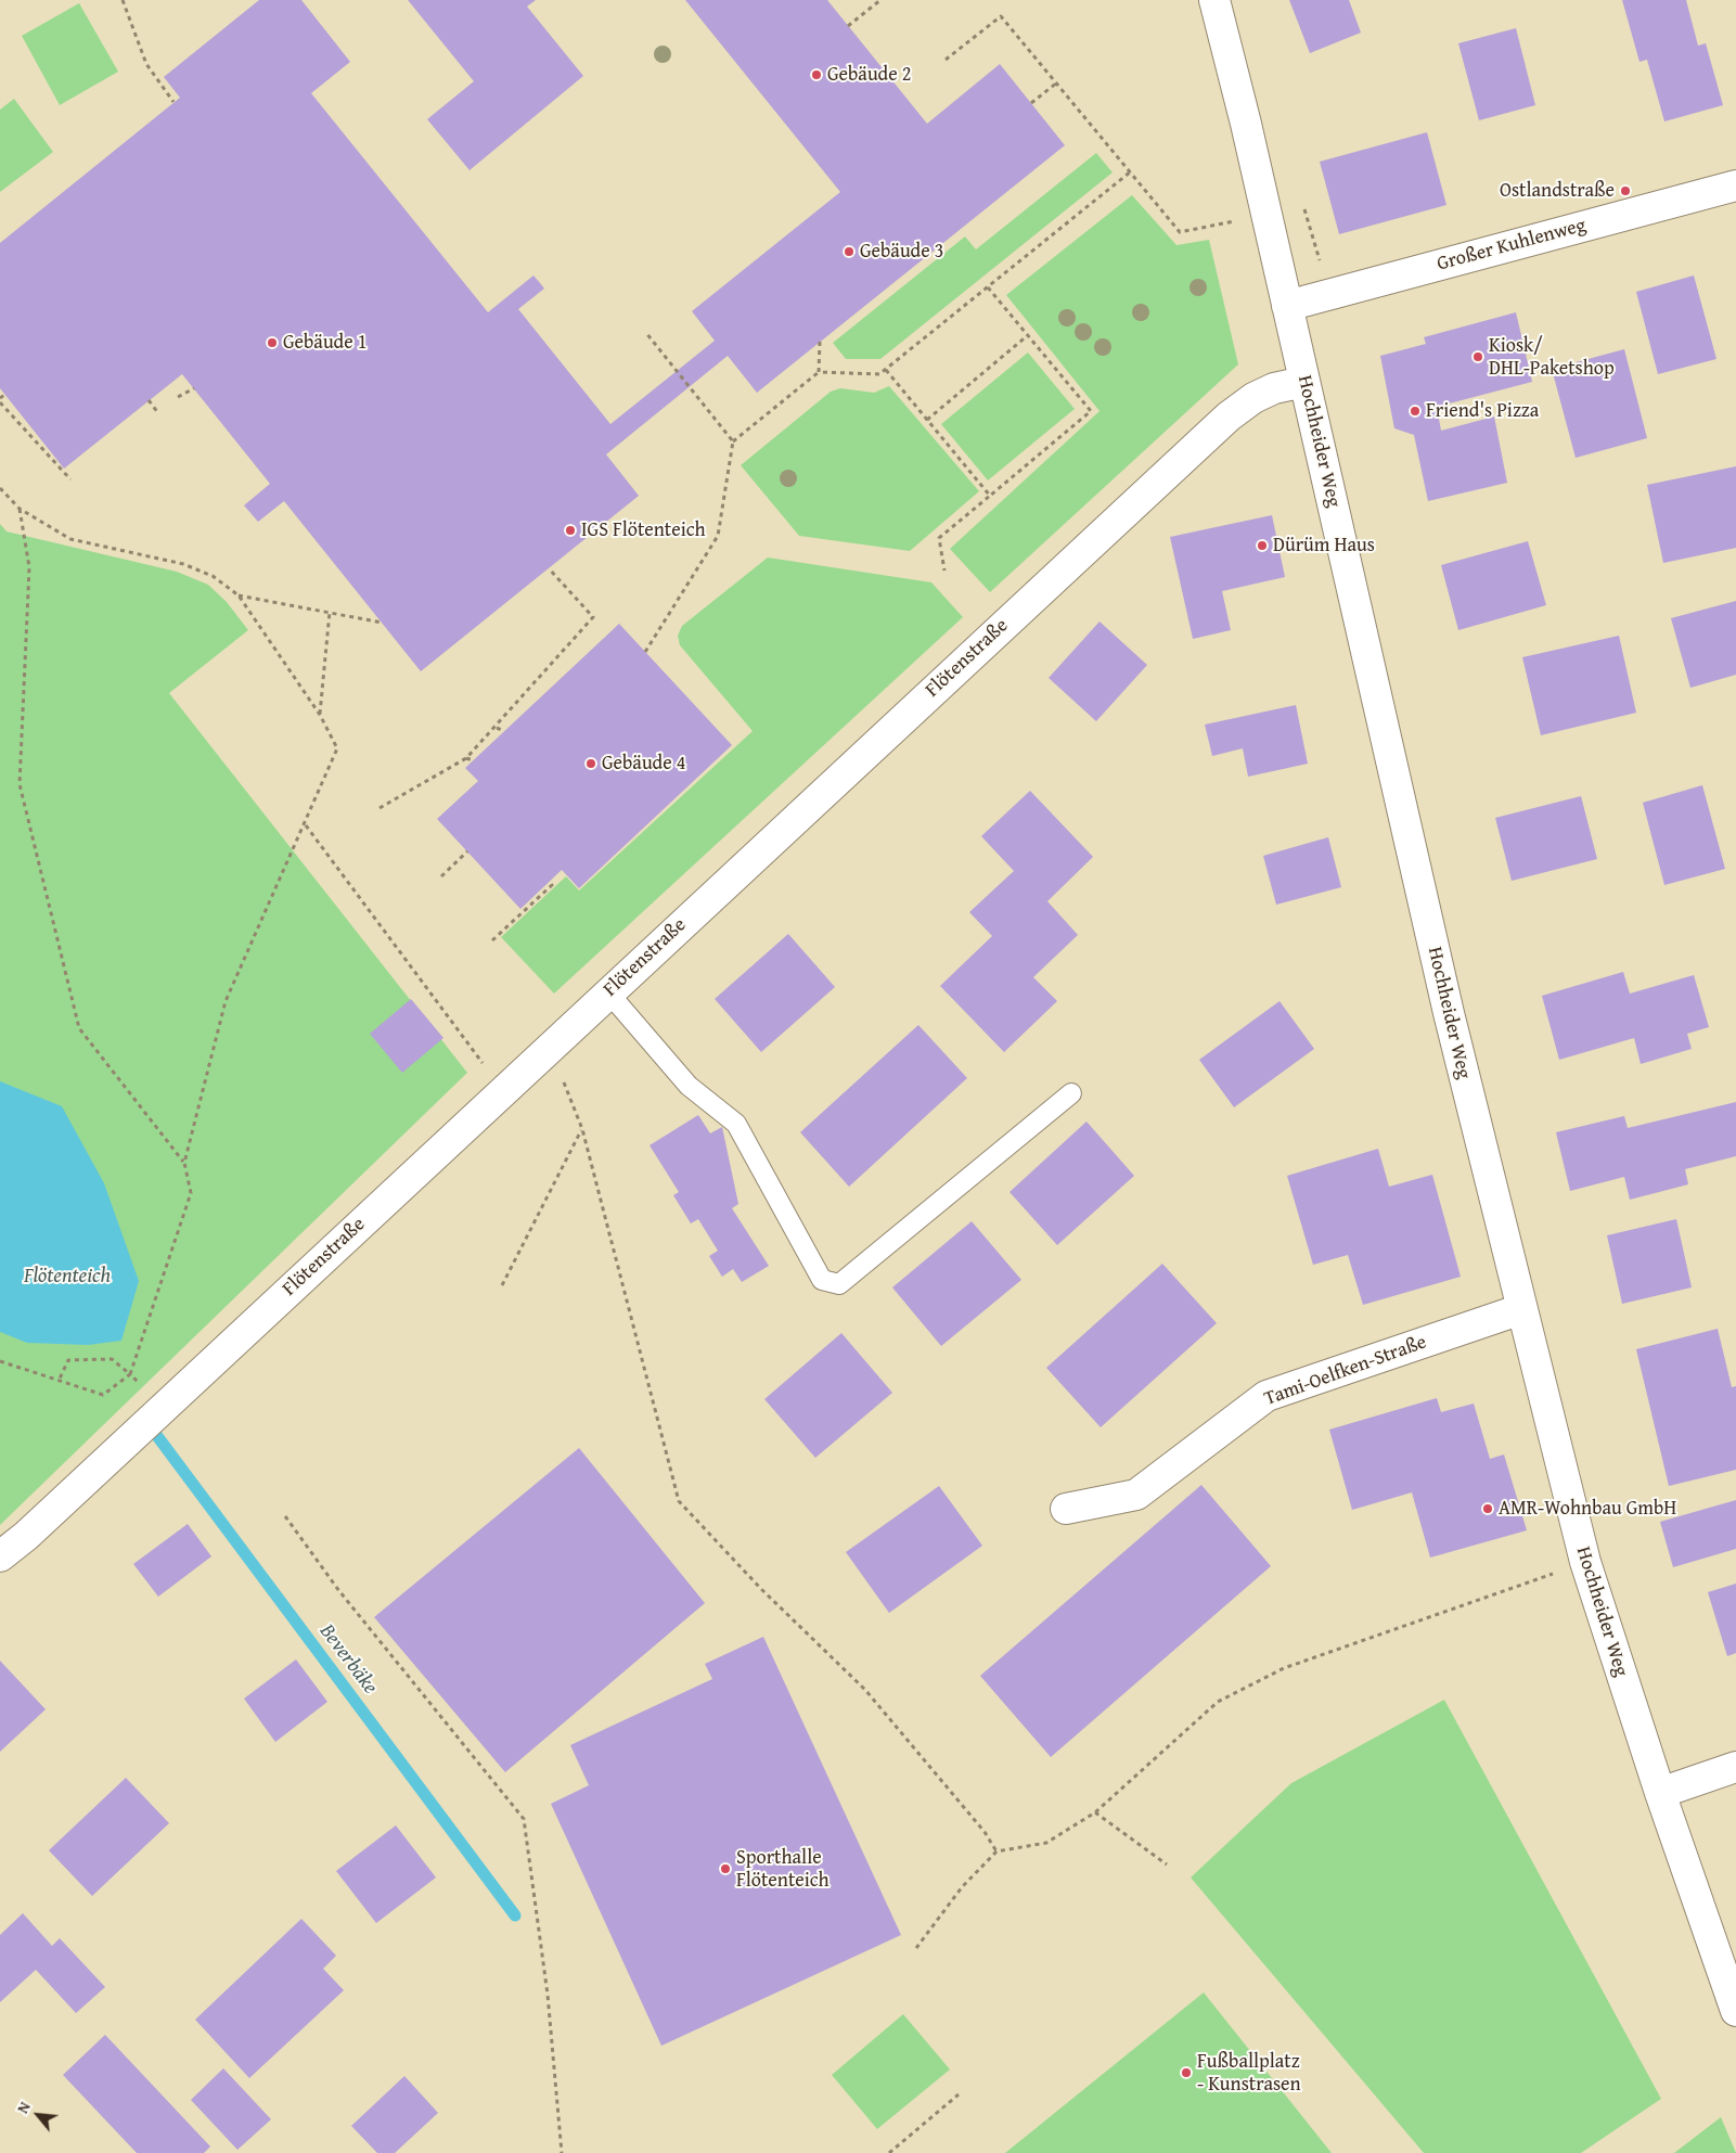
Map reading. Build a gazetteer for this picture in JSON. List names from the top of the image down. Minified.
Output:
{"streets":{"street":["Großer Kuhlenweg","Hochheider Weg","Flötenstraße","Tami-Oelfken-Straße"]},"crossings":[["Großer Kuhlenweg","Hochheider Weg"],["Hochheider Weg","Flötenstraße"],["Hochheider Weg","Tami-Oelfken-Straße"]],"water":["Flötenteich","Beverbäke"],"places":["Gebäude 2","Ostlandstraße","Gebäude 3","Gebäude 1","Kiosk/ DHL-Paketshop","Friend's Pizza","IGS Flötenteich","Dürüm Haus","Gebäude 4","AMR-Wohnbau GmbH","Sporthalle Flötenteich","Fußballplatz - Kunstrasen"],"north":"top left"}
